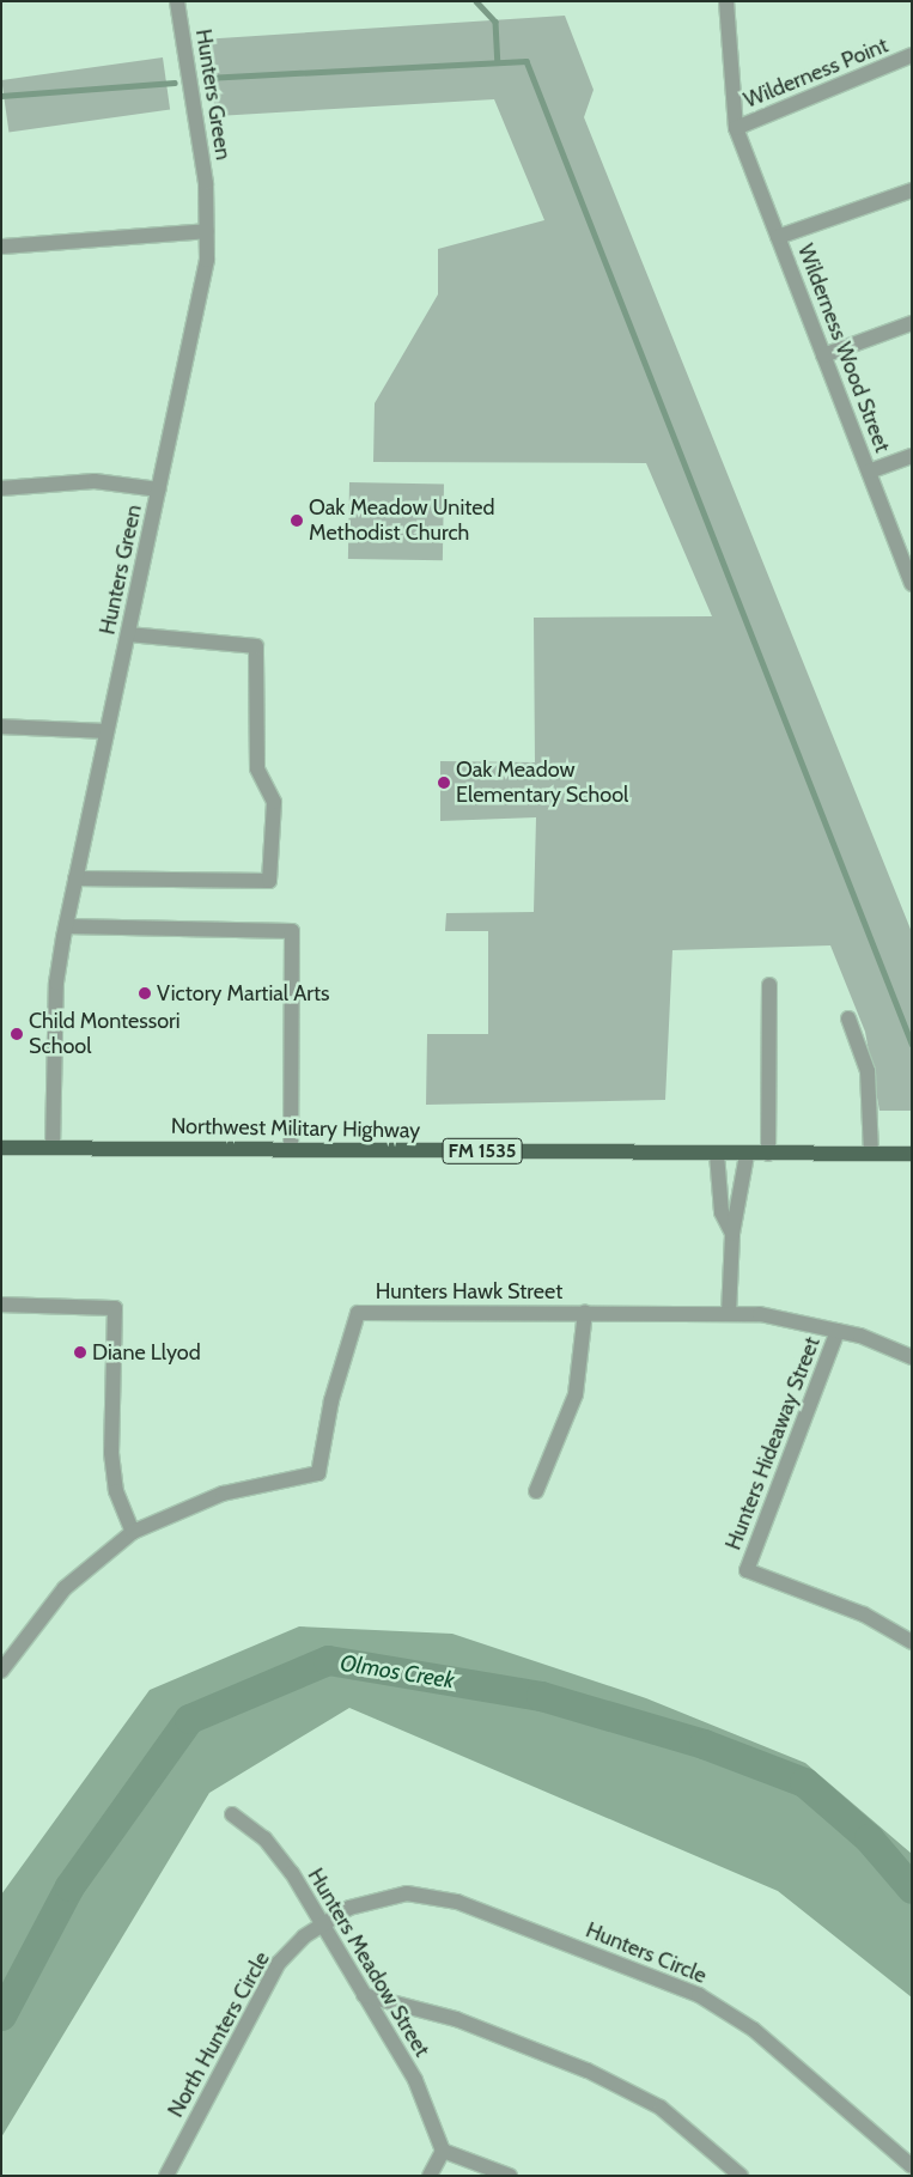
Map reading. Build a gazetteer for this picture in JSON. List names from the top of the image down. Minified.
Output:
{"streets":{"main road":["Northwest Military Highway","FM 1535"],"street":["Wilderness Point","Hunters Green","Wilderness Wood Street","Hunters Hawk Street","Hunters Hideaway Street","Hunters Circle","Hunters Meadow Street","North Hunters Circle"]},"crossings":[["Wilderness Point","Wilderness Wood Street"],["Hunters Green","Northwest Military Highway"],["Hunters Hawk Street","Hunters Hideaway Street"],["Hunters Circle","Hunters Meadow Street"],["Hunters Circle","North Hunters Circle"],["Hunters Meadow Street","North Hunters Circle"]],"water":["Olmos Creek"],"places":["Oak Meadow United Methodist Church","Oak Meadow Elementary School","Victory Martial Arts","Child Montessori School","Diane Llyod"]}
